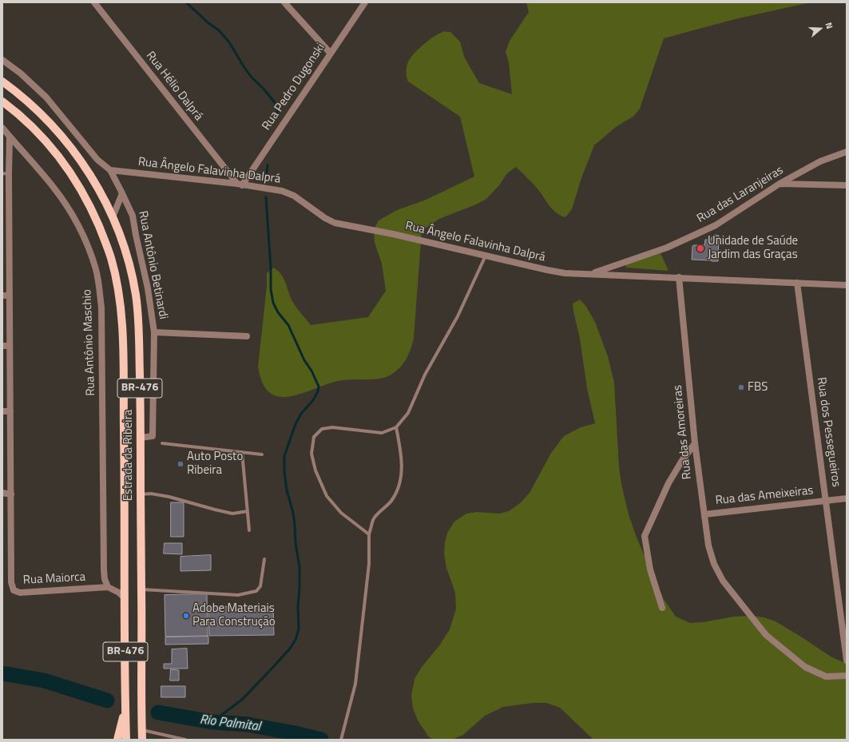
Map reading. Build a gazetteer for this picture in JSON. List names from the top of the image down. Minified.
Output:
{"streets":{"main road":["BR-476","Estrada da Ribeira"],"street":["Rua Hélio Dalprá","Rua Pedro Dugonski","Rua Ângelo Falavinha Dalprá","Rua das Laranjeiras","Rua Antônio Betinardi","Rua Antônio Maschio","Rua das Amoreiras","Rua dos Pessegueiros","Rua das Ameixeiras","Rua Maiorca"]},"crossings":[["Rua Hélio Dalprá","Rua Pedro Dugonski"],["Rua Hélio Dalprá","Rua Ângelo Falavinha Dalprá"],["Rua Pedro Dugonski","Rua Ângelo Falavinha Dalprá"],["Rua Ângelo Falavinha Dalprá","Rua das Laranjeiras"],["Rua Ângelo Falavinha Dalprá","Rua Antônio Betinardi"],["Rua Ângelo Falavinha Dalprá","Rua das Amoreiras"],["Rua Ângelo Falavinha Dalprá","Rua dos Pessegueiros"],["Rua Antônio Betinardi","Estrada da Ribeira"],["Rua Antônio Maschio","Rua Maiorca"],["Rua das Amoreiras","Rua das Ameixeiras"],["Rua dos Pessegueiros","Rua das Ameixeiras"]],"water":["Rio Palmital"],"places":["Unidade de Saúde Jardim das Graças","FBS","Auto Posto Ribeira","Adobe Materiais Para Construção"],"north":"right"}
